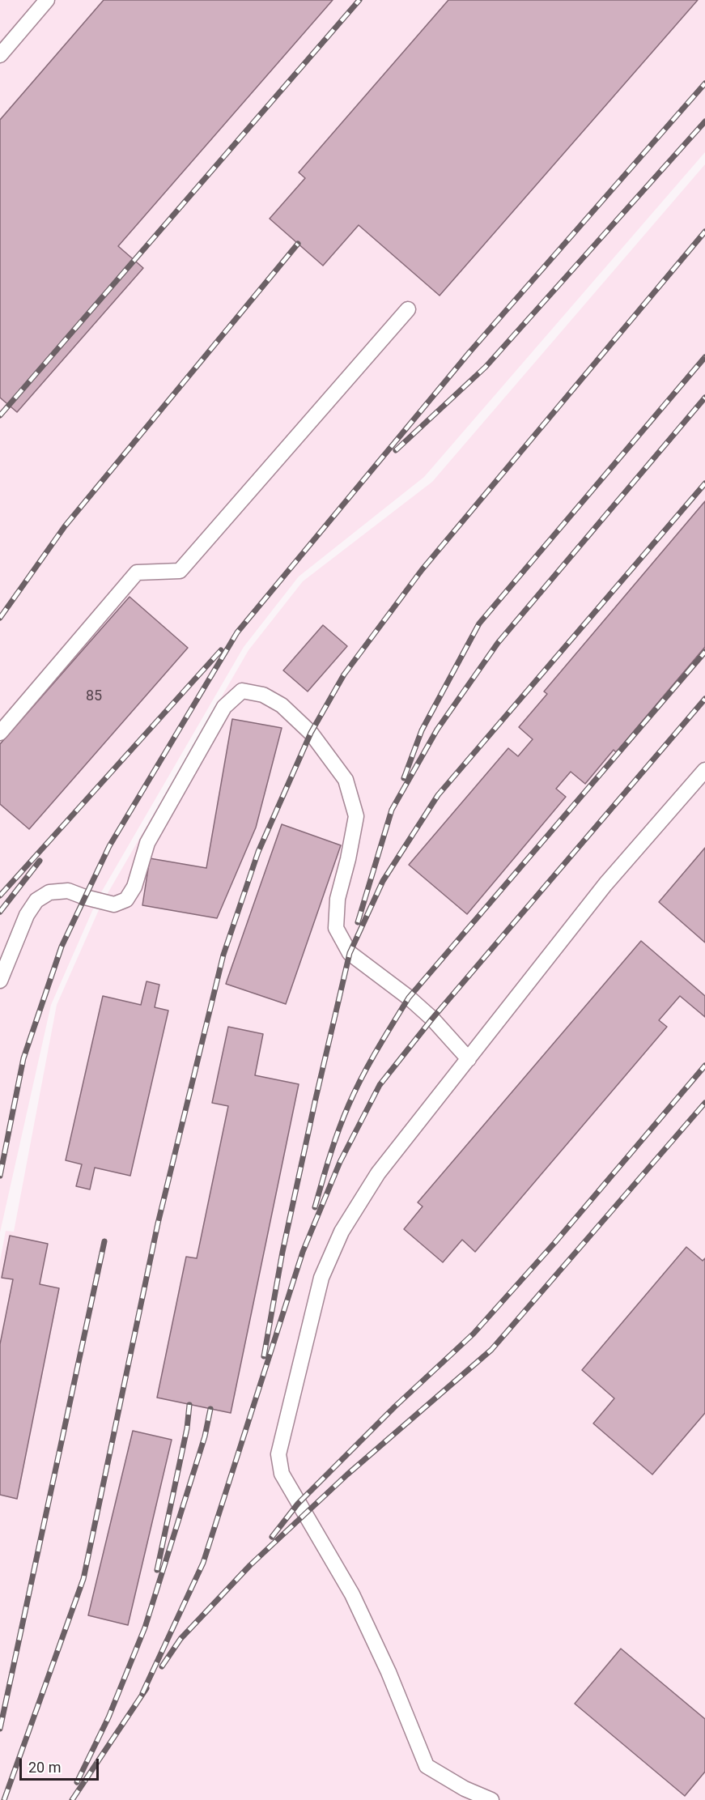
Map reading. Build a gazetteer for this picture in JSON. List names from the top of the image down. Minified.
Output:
{"house_numbers":["85"],"scale_bar":"20 m"}
